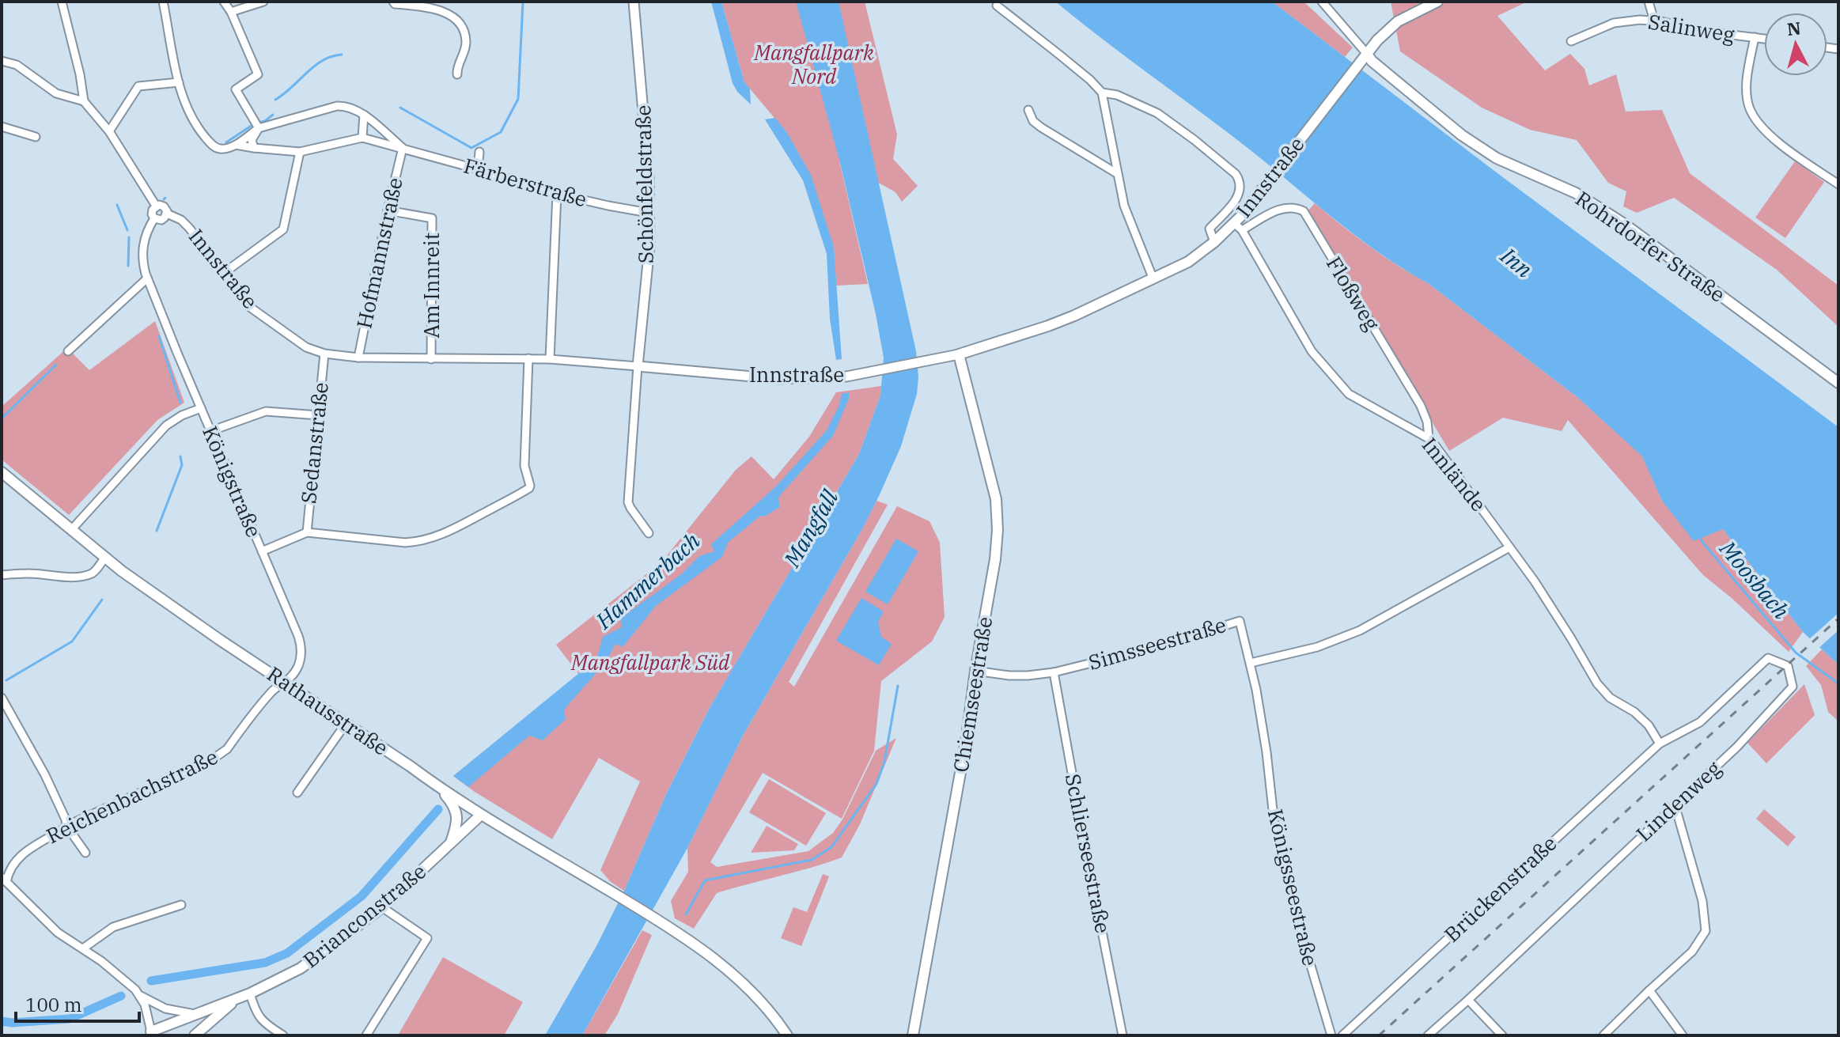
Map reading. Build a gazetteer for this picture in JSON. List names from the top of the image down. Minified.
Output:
{"streets":{"main road":["Innstraße","Rohrdorfer Straße","Chiemseestraße","Rathausstraße","Brianconstraße"],"street":["Salinweg","Färberstraße","Schönfeldstraße","Hofmannstraße","Am Innreit","Floßweg","Sedanstraße","Innlände","Königstraße","Simsseestraße","Reichenbachstraße","Lindenweg","Schlierseestraße","Königsseestraße","Brückenstraße"]},"crossings":[["Innstraße","Schönfeldstraße"],["Innstraße","Rohrdorfer Straße"],["Innstraße","Hofmannstraße"],["Innstraße","Am Innreit"],["Innstraße","Floßweg"],["Innstraße","Sedanstraße"],["Innstraße","Innlände"],["Innstraße","Königstraße"],["Innstraße","Chiemseestraße"],["Färberstraße","Schönfeldstraße"],["Färberstraße","Hofmannstraße"],["Hofmannstraße","Am Innreit"],["Floßweg","Innlände"],["Innlände","Lindenweg"],["Innlände","Brückenstraße"],["Königstraße","Rathausstraße"],["Königstraße","Reichenbachstraße"],["Simsseestraße","Chiemseestraße"],["Simsseestraße","Schlierseestraße"],["Simsseestraße","Königsseestraße"],["Rathausstraße","Reichenbachstraße"],["Rathausstraße","Brianconstraße"],["Lindenweg","Brückenstraße"]],"water":["Inn","Mangfall","Moosbach","Hammerbach"],"parks":["Mangfallpark Nord","Mangfallpark Süd"],"scale_bar":"100 m","north":"top"}
